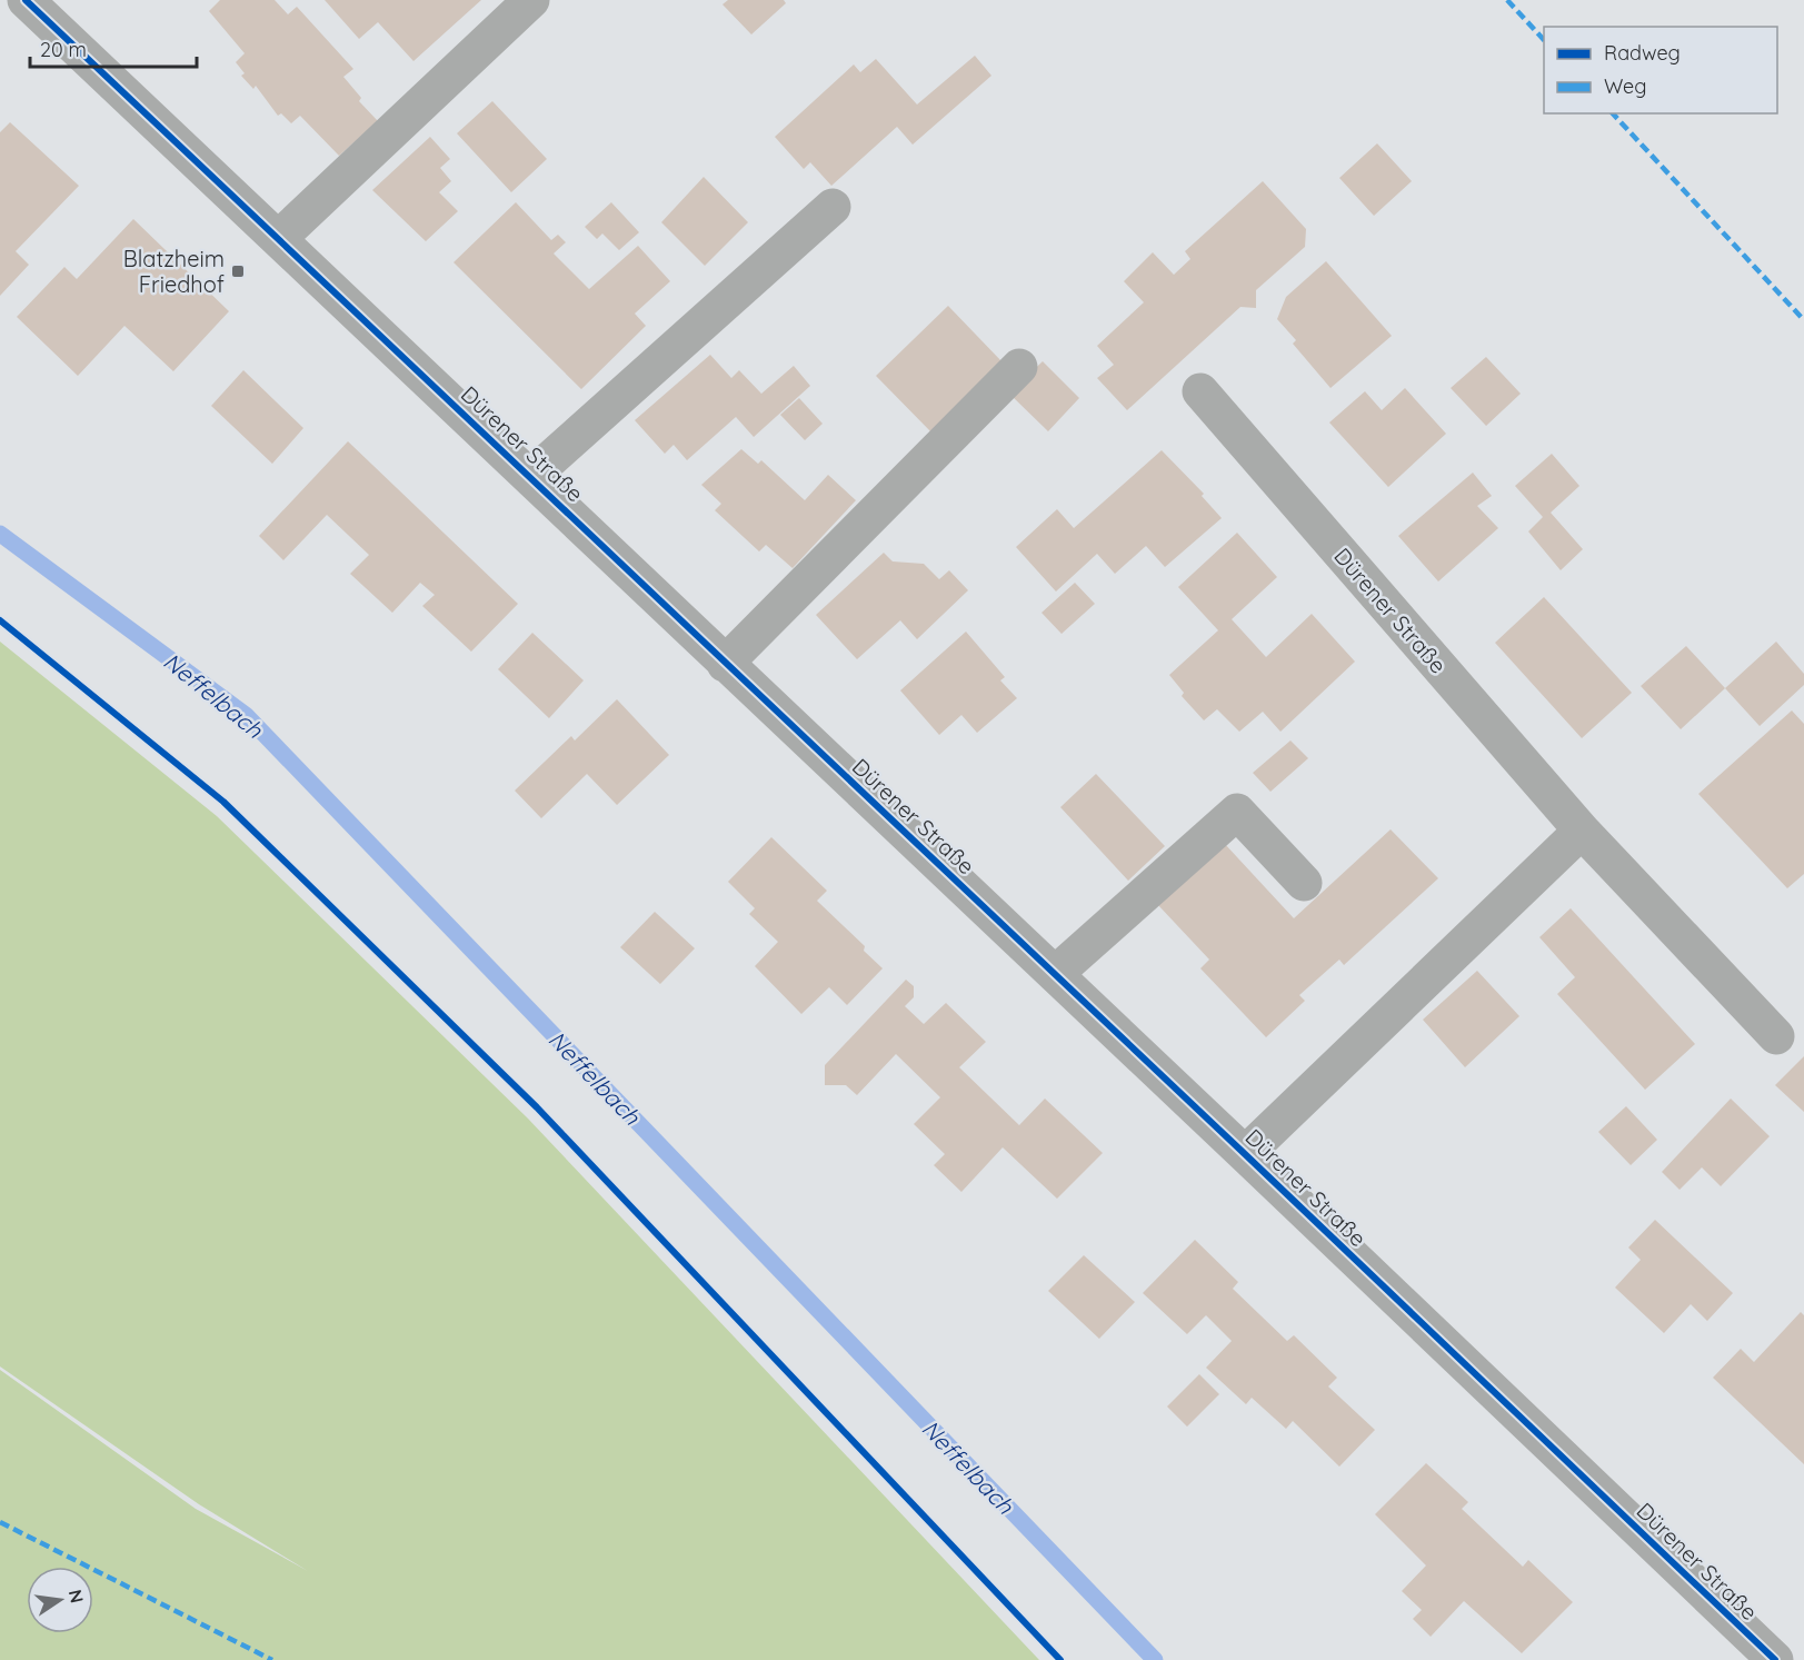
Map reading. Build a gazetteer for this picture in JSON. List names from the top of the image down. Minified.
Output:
{"streets":{"street":["Dürener Straße"]},"water":["Neffelbach"],"places":{"transit":["Blatzheim Friedhof"]},"legend":["Radweg","Weg"],"scale_bar":"20 m","north":"right"}
